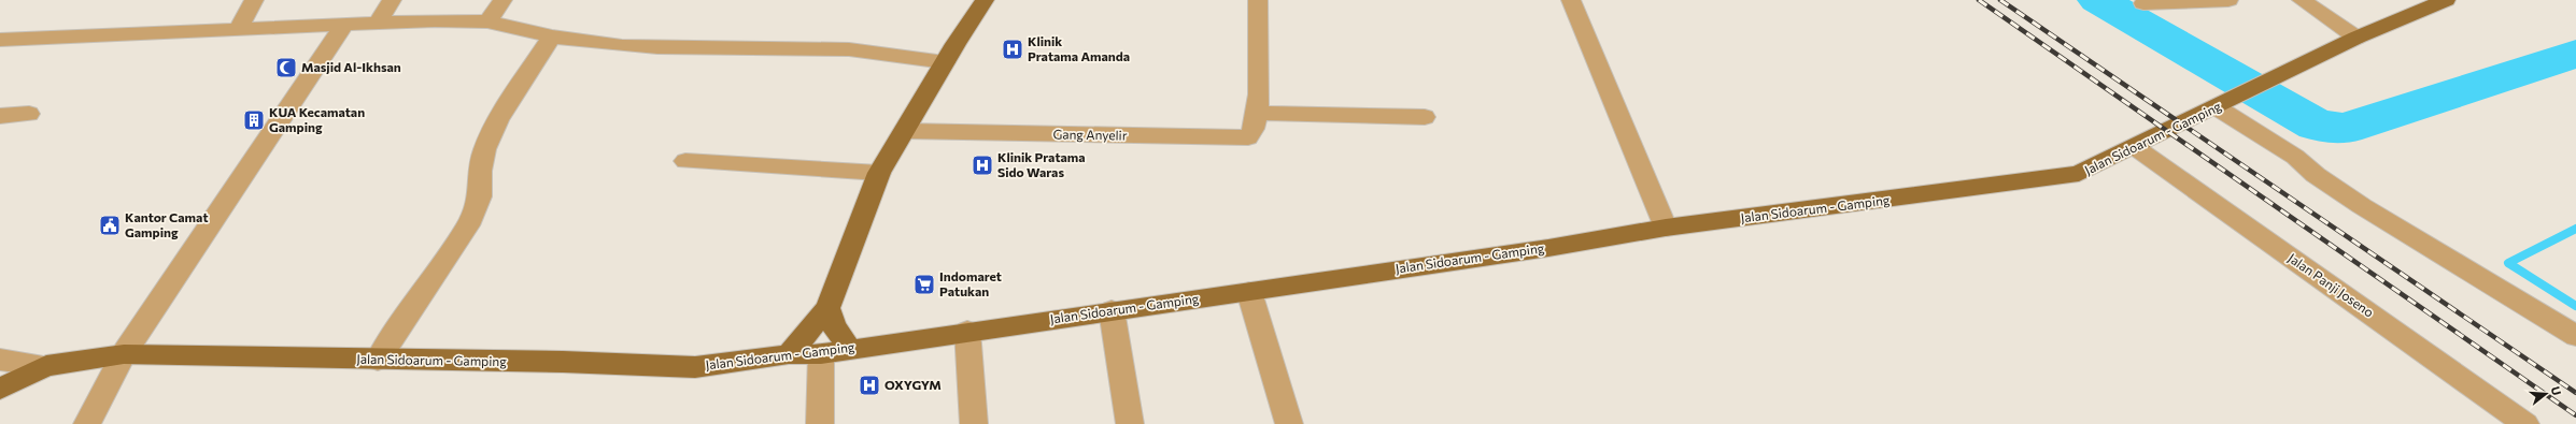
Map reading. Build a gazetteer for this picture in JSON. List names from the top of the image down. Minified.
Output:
{"streets":{"main road":["Jalan Sidoarum - Gamping"],"street":["Gang Anyelir","Jalan Panji Joseno"]},"crossings":[["Jalan Sidoarum - Gamping","Jalan Panji Joseno"]],"places":{"hospital":["Klinik Pratama Amanda","Klinik Pratama Sido Waras","OXYGYM"],"mosque":["Masjid Al-Ikhsan"],"building":["KUA Kecamatan Gamping"],"public building":["Kantor Camat Gamping"],"supermarket":["Indomaret Patukan"]},"north":"right"}
